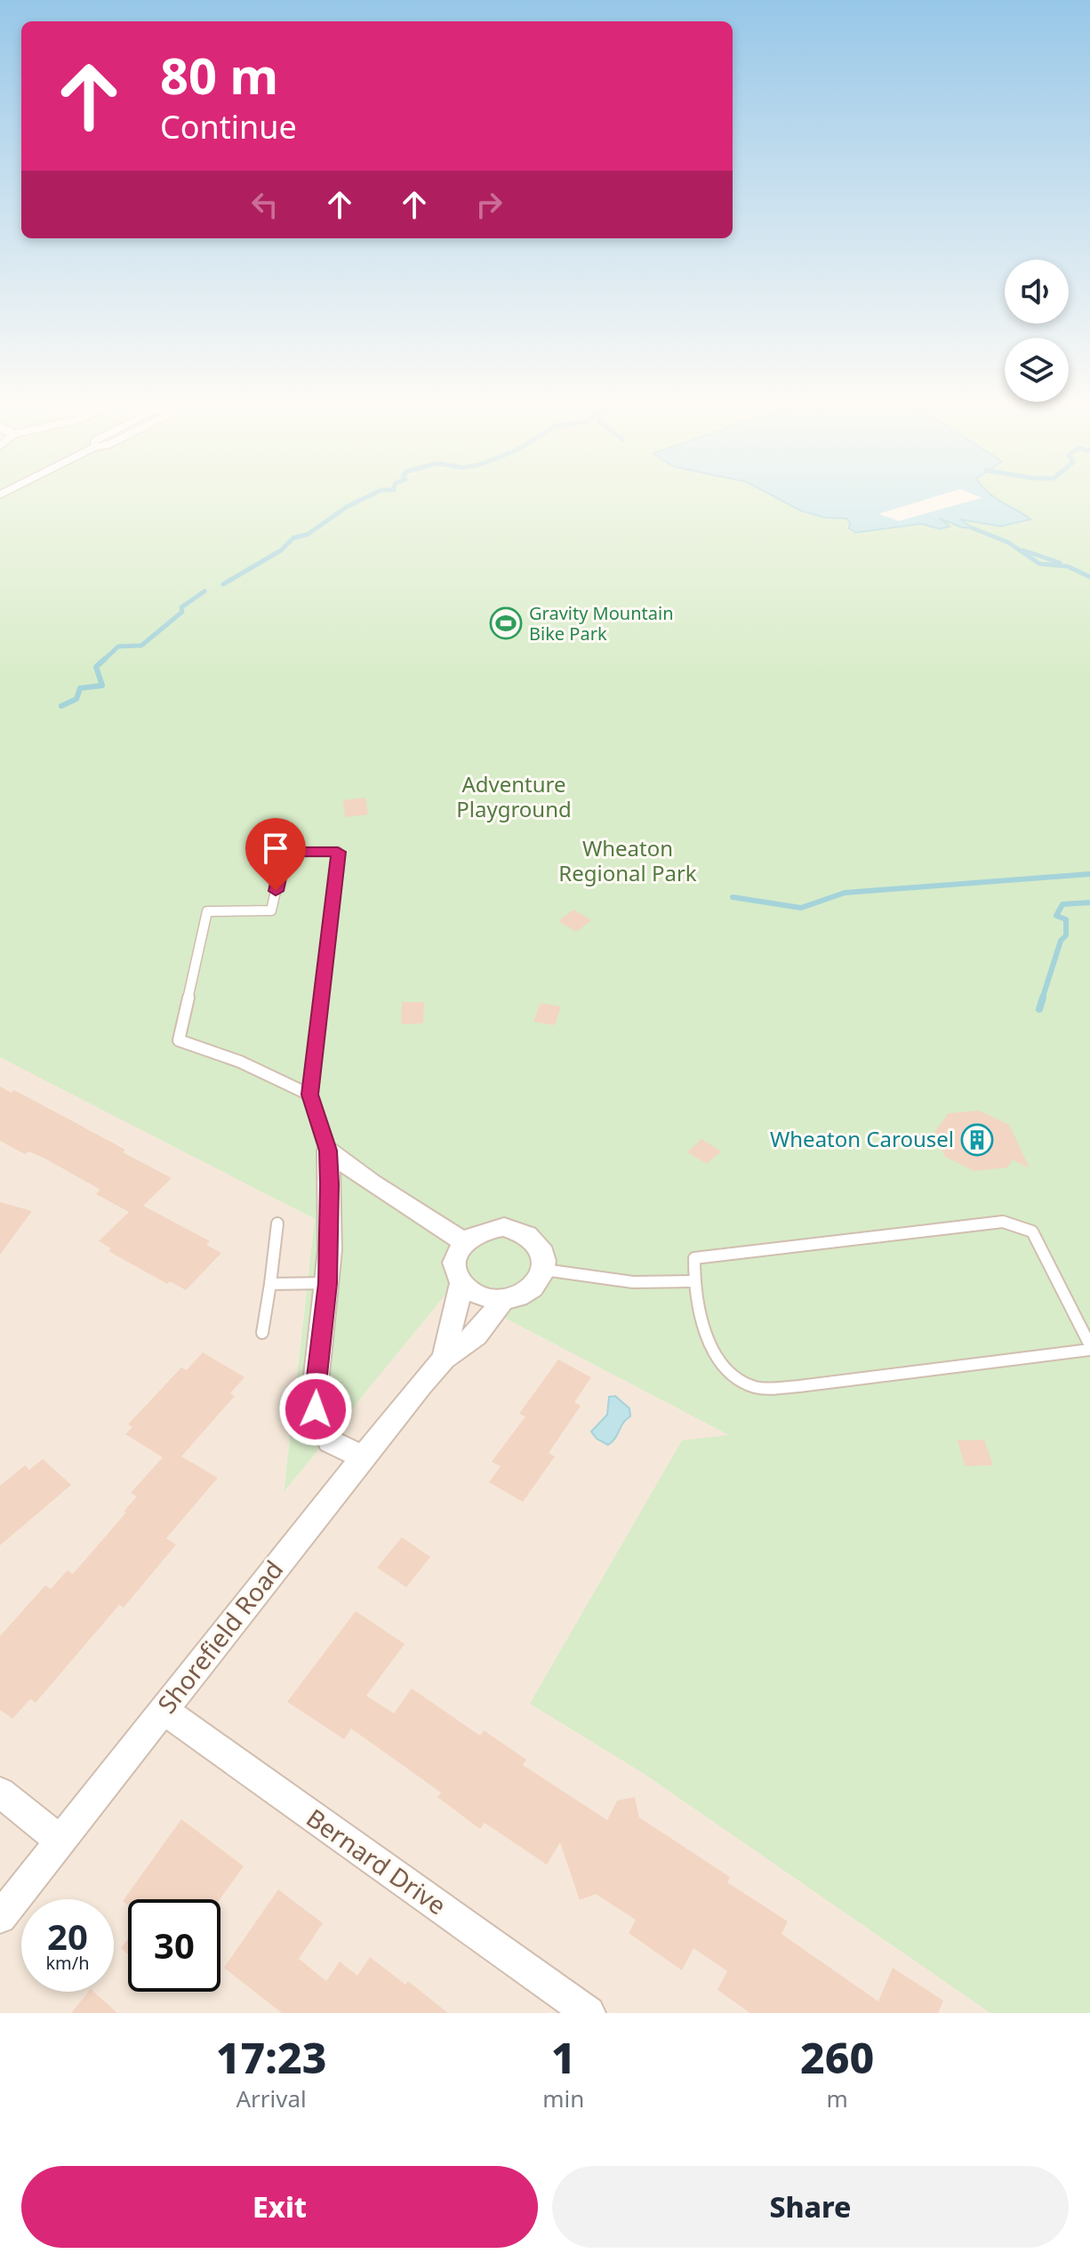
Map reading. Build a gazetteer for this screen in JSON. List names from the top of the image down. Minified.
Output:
{"streets":{"street":["Shorefield Road","Bernard Drive"]},"crossings":[["Shorefield Road","Bernard Drive"]],"parks":["Adventure Playground","Wheaton Regional Park"],"places":{"sports":["Gravity Mountain Bike Park"],"building":["Wheaton Carousel"]},"page":{"turn":["80 m","Continue"],"speed":"20 km/h","limit":"30","eta":["17:23","Arrival","1","min","260","m"],"buttons":["Exit","Share"]}}
